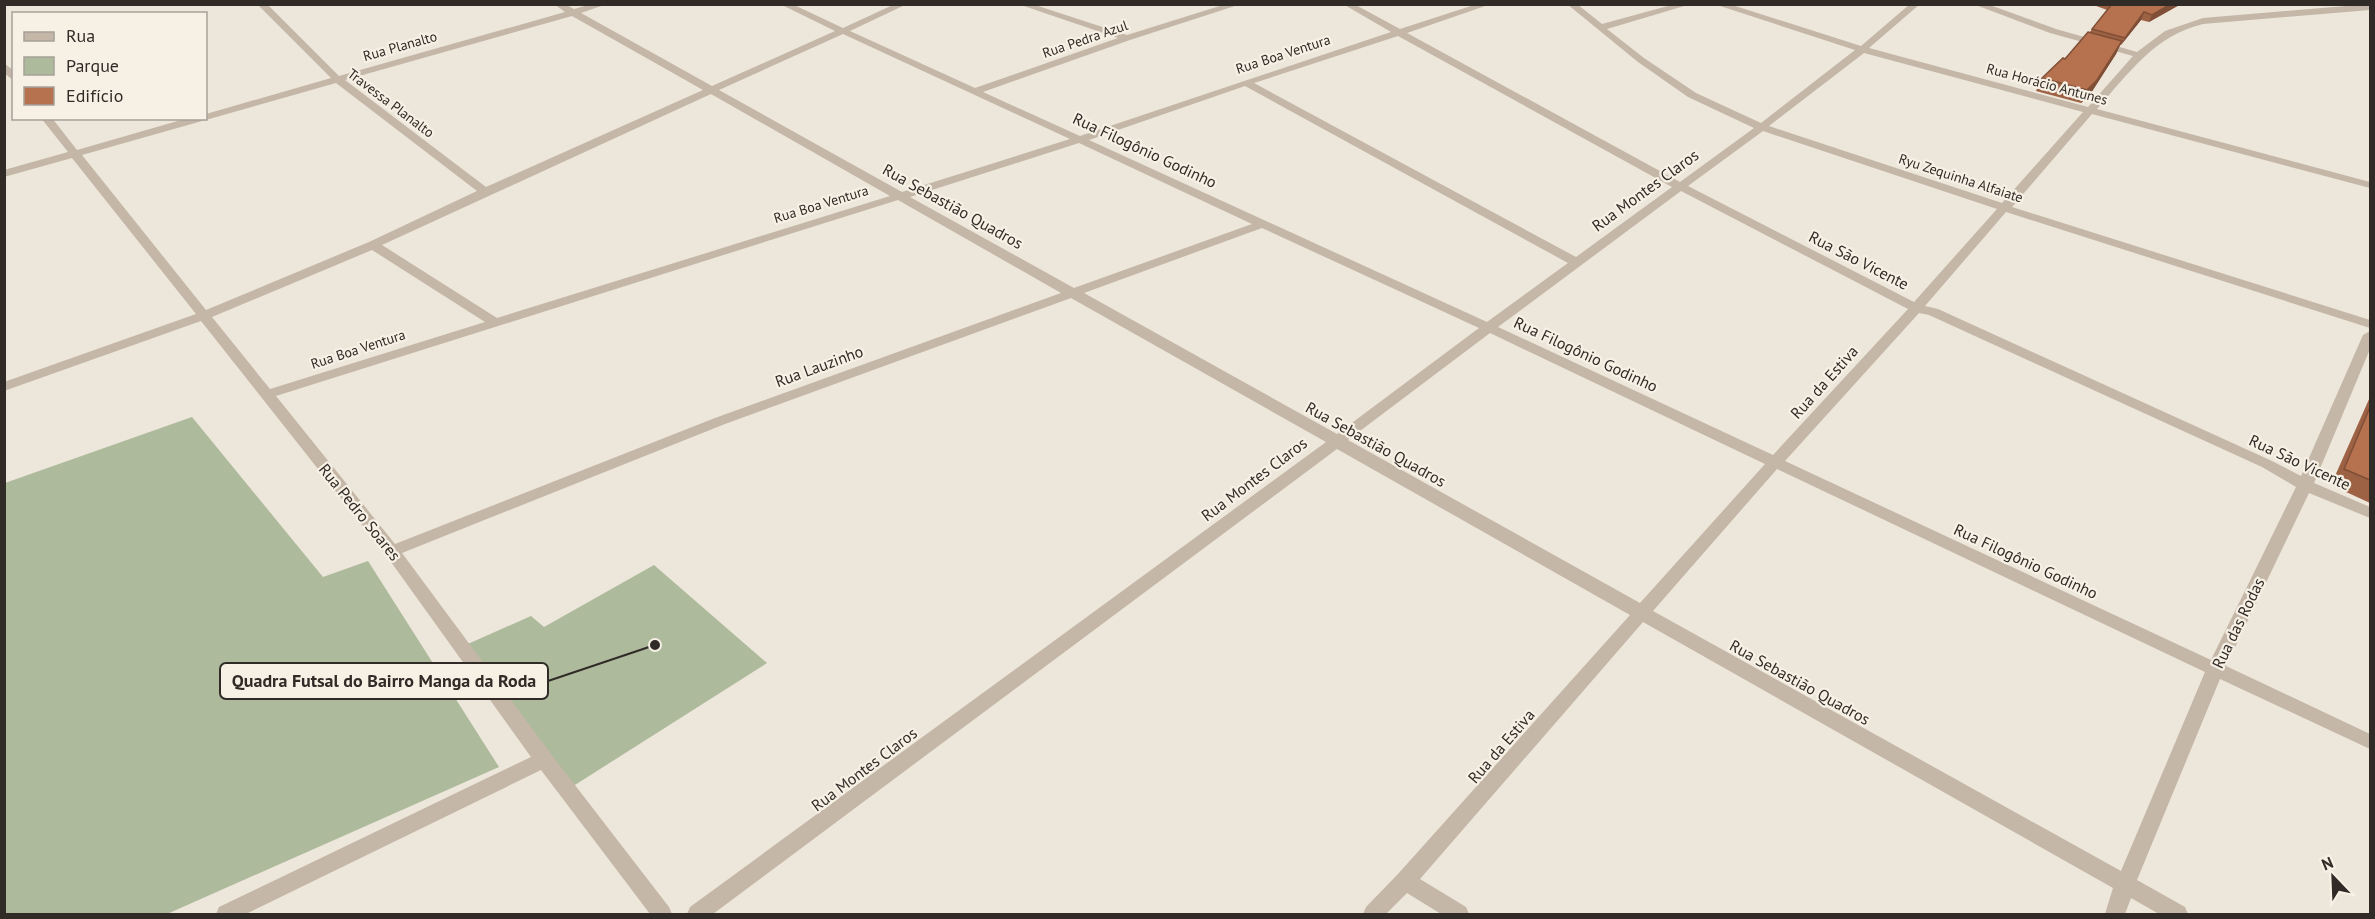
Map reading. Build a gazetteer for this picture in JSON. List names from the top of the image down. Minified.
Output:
{"streets":{"street":["Rua Pedra Azul","Rua Planalto","Rua Boa Ventura","Rua Horácio Antunes","Travessa Planalto","Rua Filogônio Godinho","Ryu Zequinha Alfaiate","Rua Montes Claros","Rua Sebastião Quadros","Rua São Vicente","Rua Lauzinho","Rua da Estiva","Rua Pedro Soares","Rua das Rodas"]},"crossings":[["Rua Pedra Azul","Rua Filogônio Godinho"],["Rua Planalto","Travessa Planalto"],["Rua Planalto","Rua Sebastião Quadros"],["Rua Planalto","Rua Pedro Soares"],["Rua Boa Ventura","Rua Filogônio Godinho"],["Rua Boa Ventura","Rua Sebastião Quadros"],["Rua Boa Ventura","Rua São Vicente"],["Rua Boa Ventura","Rua Pedro Soares"],["Rua Horácio Antunes","Rua Montes Claros"],["Rua Horácio Antunes","Rua da Estiva"],["Rua Filogônio Godinho","Rua Montes Claros"],["Rua Filogônio Godinho","Rua Lauzinho"],["Rua Filogônio Godinho","Rua da Estiva"],["Rua Filogônio Godinho","Rua das Rodas"],["Ryu Zequinha Alfaiate","Rua Montes Claros"],["Ryu Zequinha Alfaiate","Rua da Estiva"],["Rua Montes Claros","Rua Sebastião Quadros"],["Rua Montes Claros","Rua São Vicente"],["Rua Sebastião Quadros","Rua Lauzinho"],["Rua Sebastião Quadros","Rua da Estiva"],["Rua Sebastião Quadros","Rua das Rodas"],["Rua São Vicente","Rua da Estiva"],["Rua São Vicente","Rua das Rodas"],["Rua Lauzinho","Rua Pedro Soares"]],"places":["Quadra Futsal do Bairro Manga da Roda"],"legend":["Rua","Parque","Edifício"],"north":"top left"}
